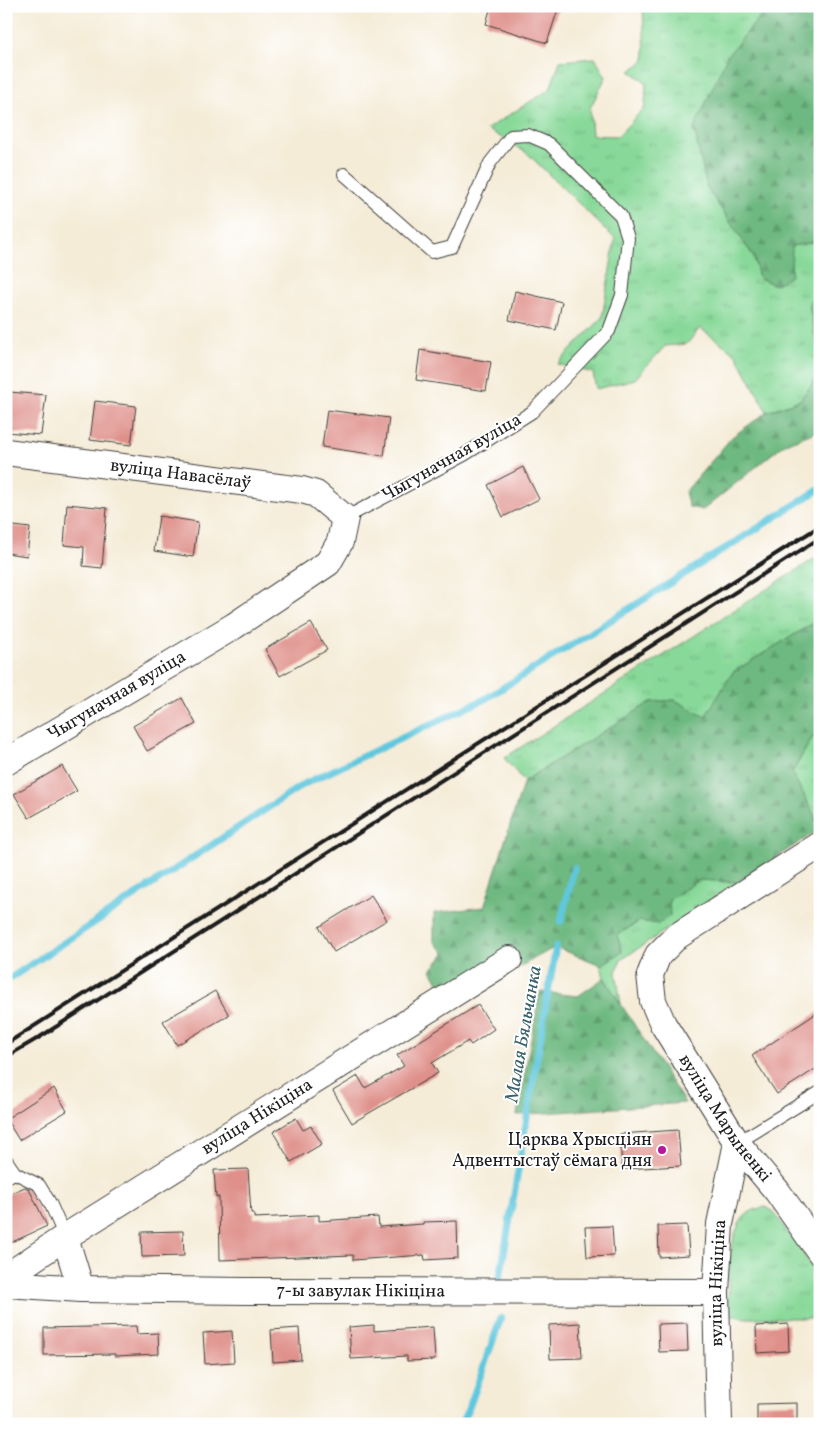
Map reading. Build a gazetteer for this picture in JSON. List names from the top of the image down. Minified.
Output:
{"streets":{"street":["Чыгуначная вуліца","вуліца Навасёлаў","вуліца Нікіціна","вуліца Марыненкі","7-ы завулак Нікіціна"]},"crossings":[["Чыгуначная вуліца","вуліца Навасёлаў"],["вуліца Нікіціна","вуліца Марыненкі"],["вуліца Нікіціна","7-ы завулак Нікіціна"]],"water":["Малая Бяльчанка"],"places":["Царква Хрысціян Адвентыстаў сёмага дня"]}
